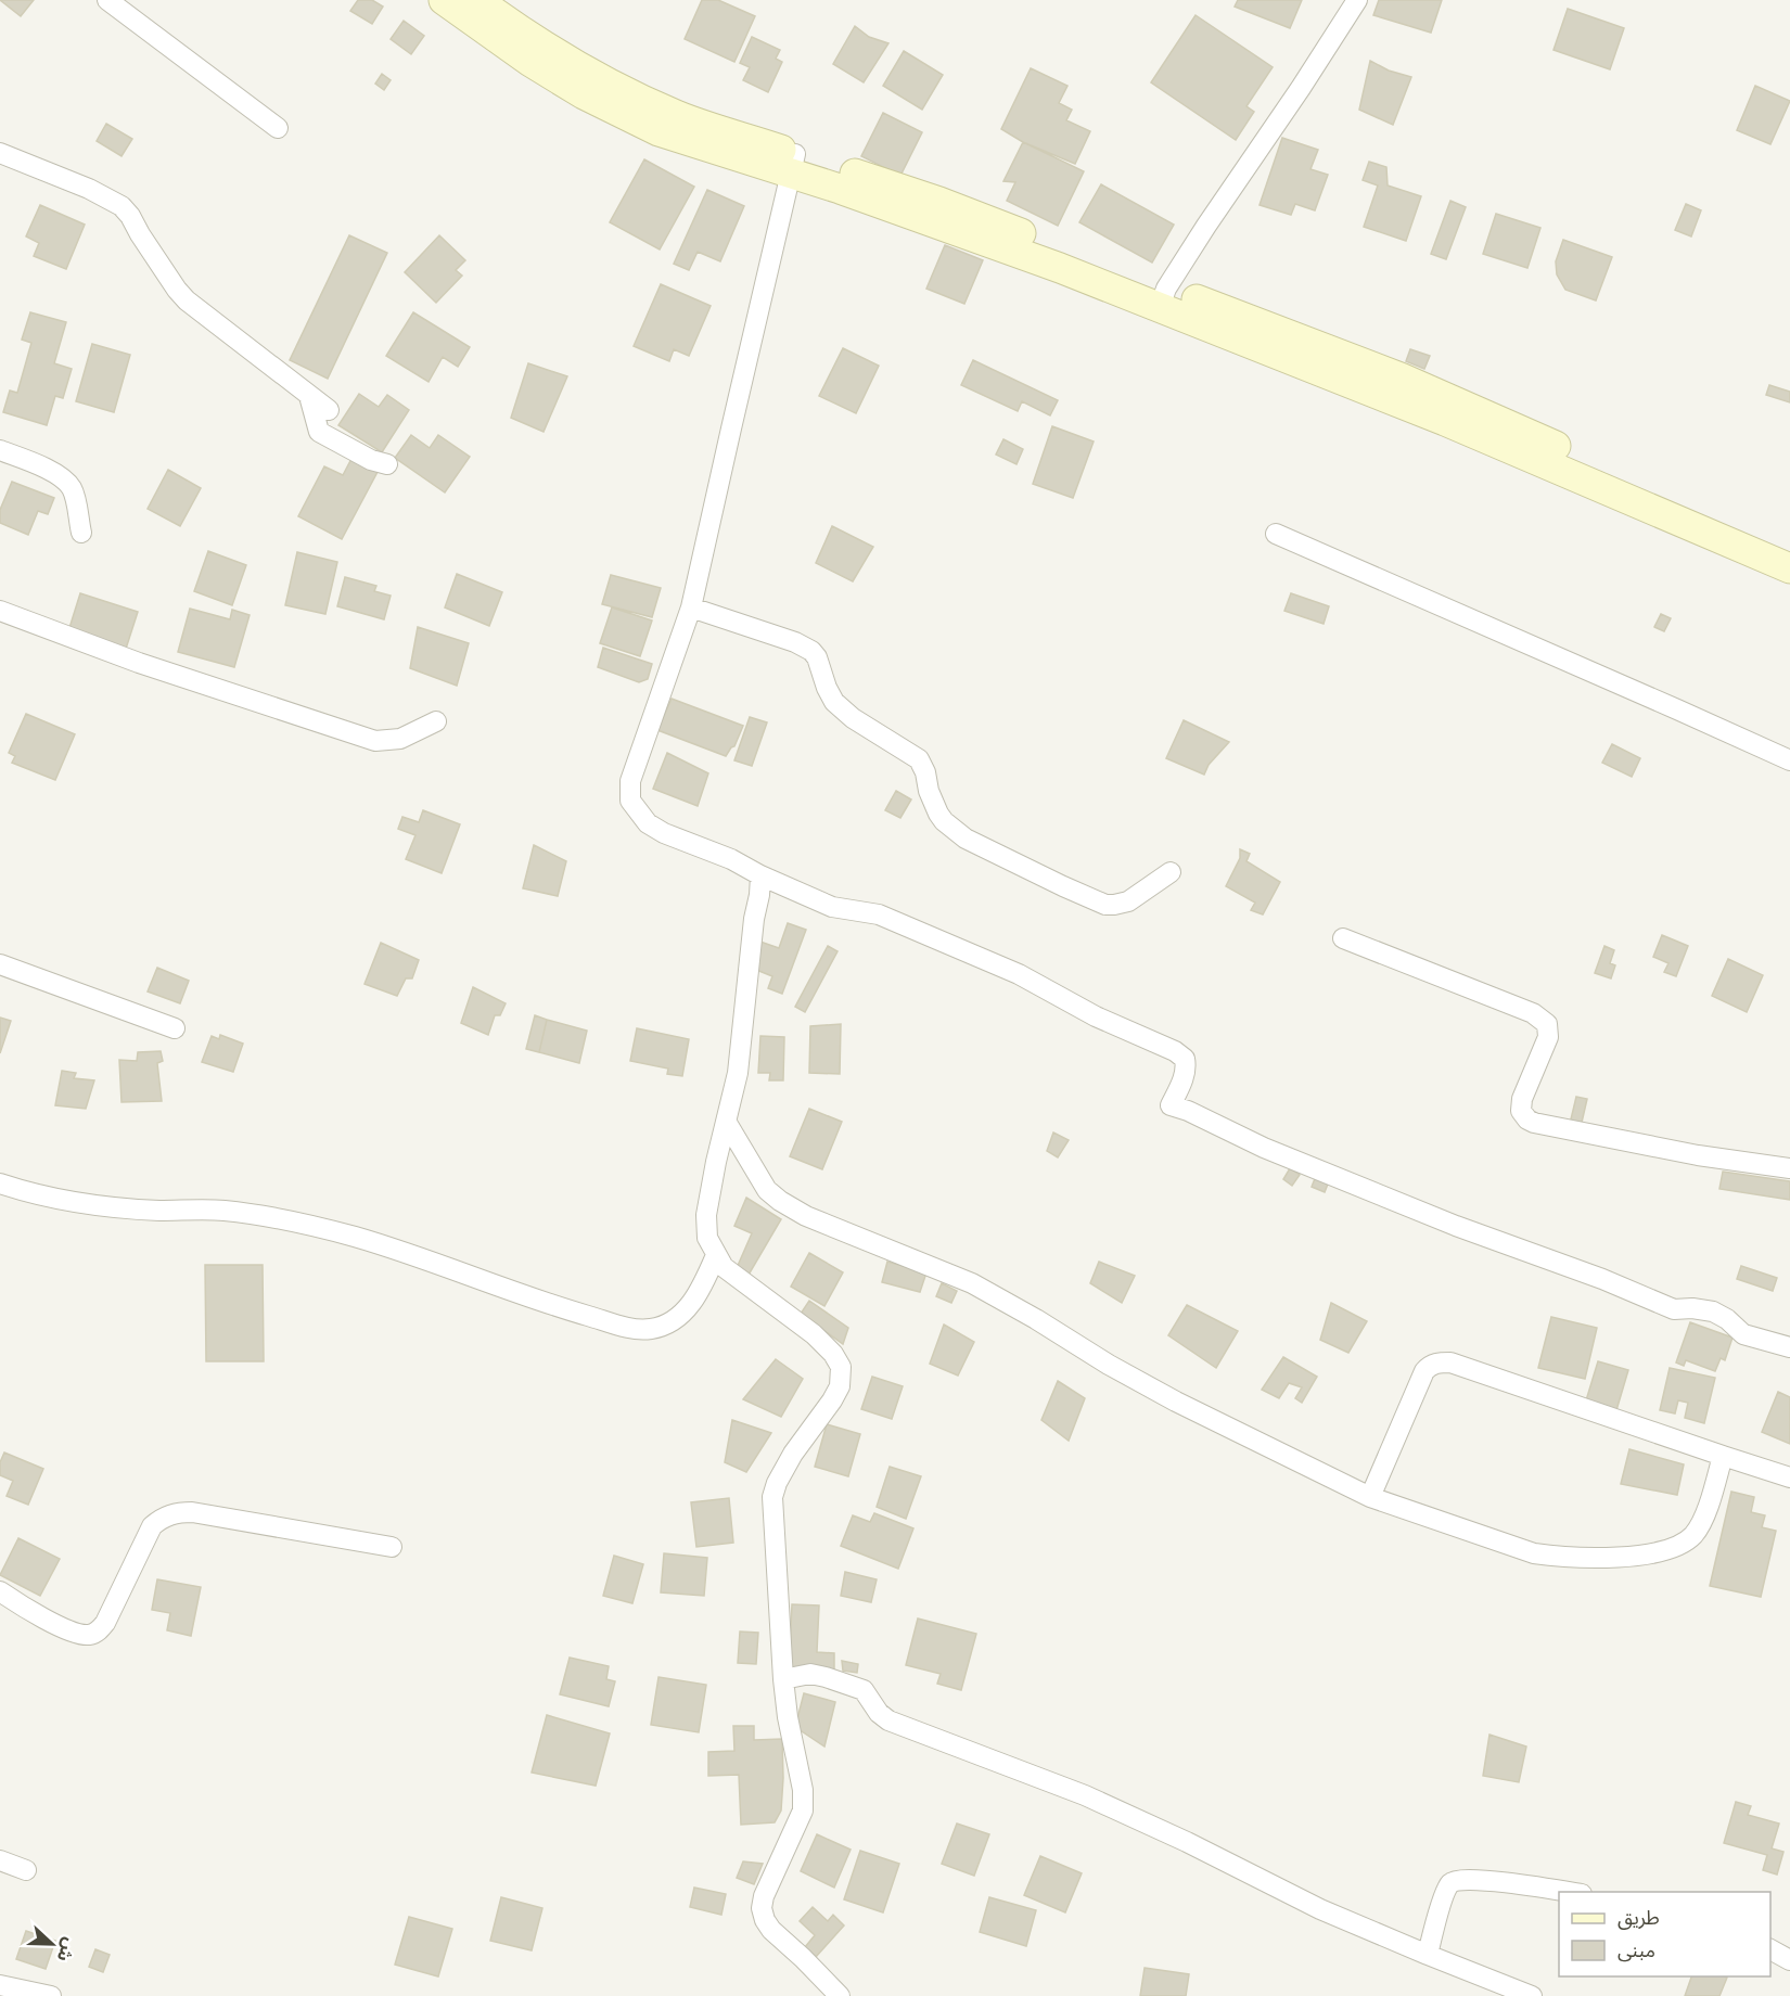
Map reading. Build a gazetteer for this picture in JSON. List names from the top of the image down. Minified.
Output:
{"legend":["طريق","مبنى"],"north":"right"}
